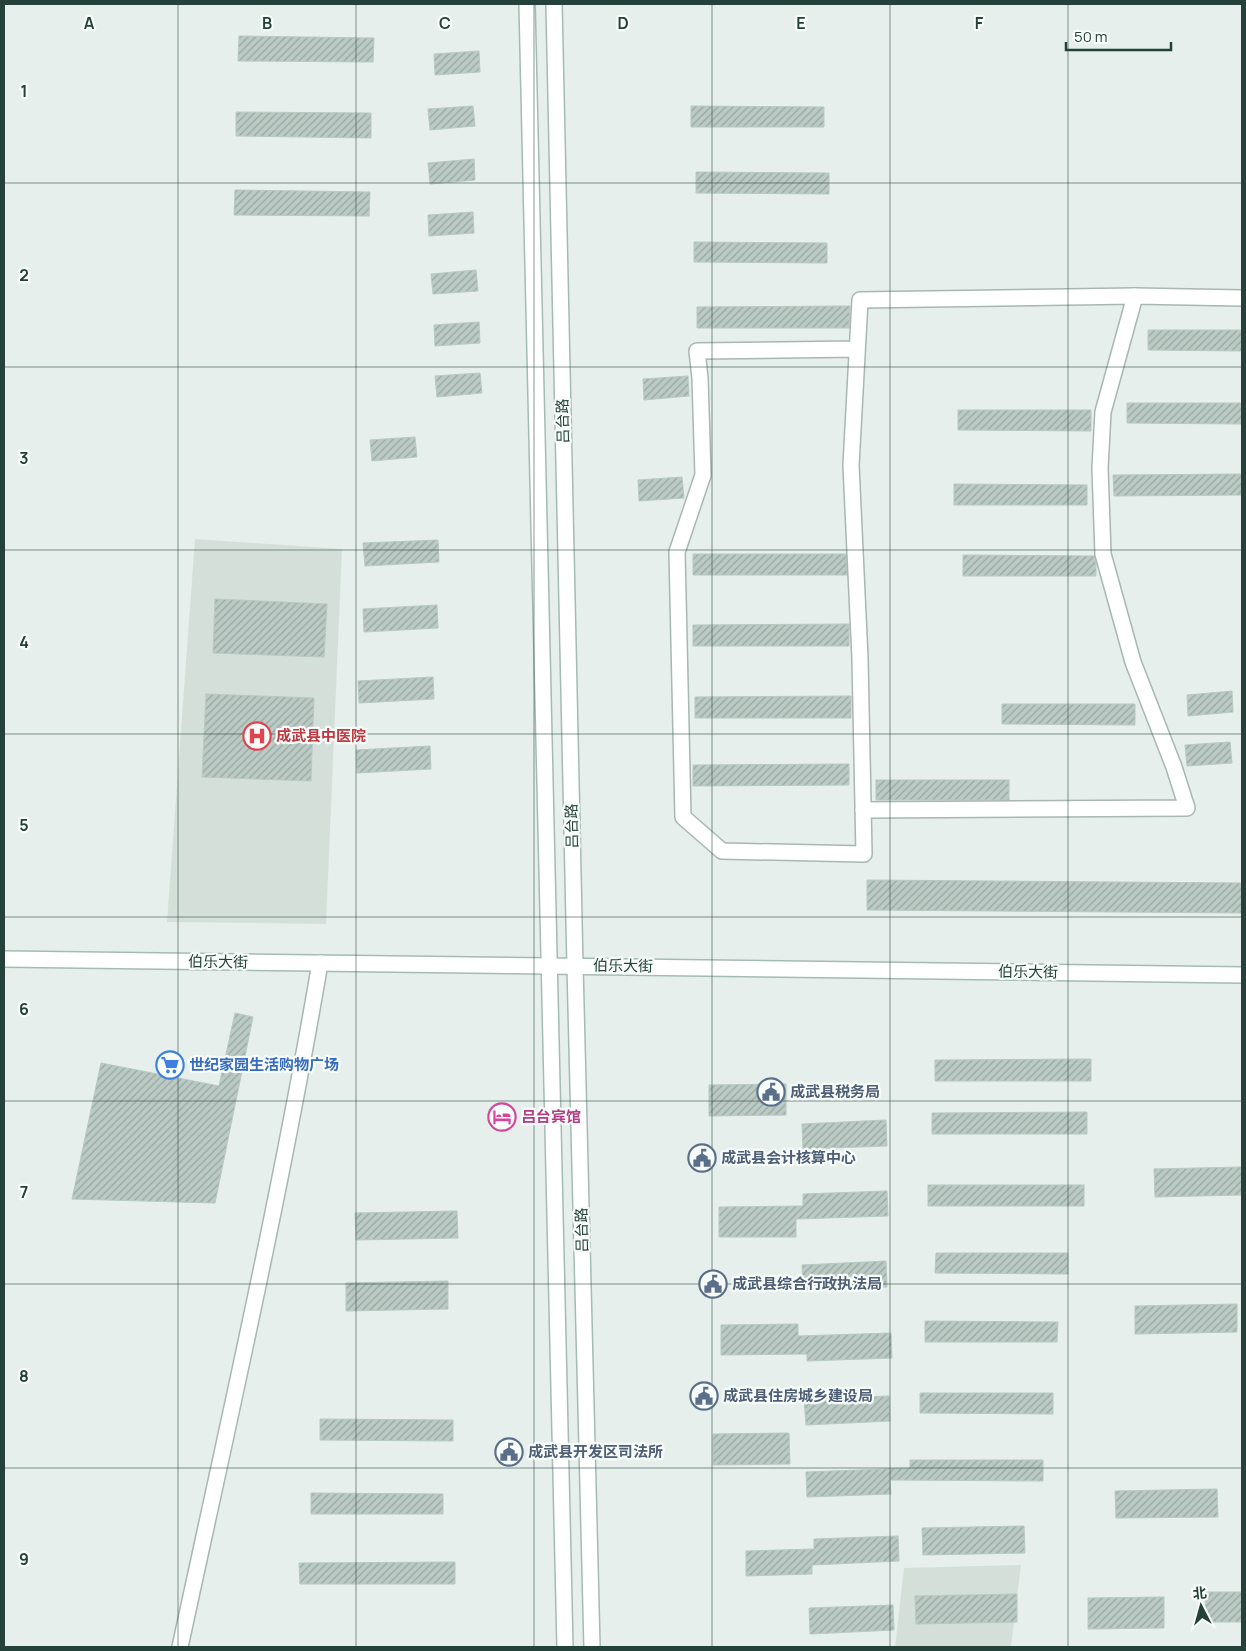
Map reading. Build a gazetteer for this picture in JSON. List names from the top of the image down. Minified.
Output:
{"streets":{"main road":["吕台路","伯乐大街"]},"crossings":[["吕台路","伯乐大街"]],"places":{"hospital":["成武县中医院"],"supermarket":["世纪家园生活购物广场"],"public building":["成武县税务局","成武县会计核算中心","成武县综合行政执法局","成武县住房城乡建设局","成武县开发区司法所"],"hotel":["吕台宾馆"]},"scale_bar":"50 m","north":"top","grid":{"columns":["A","B","C","D","E","F"],"rows":["1","2","3","4","5","6","7","8","9"]}}
